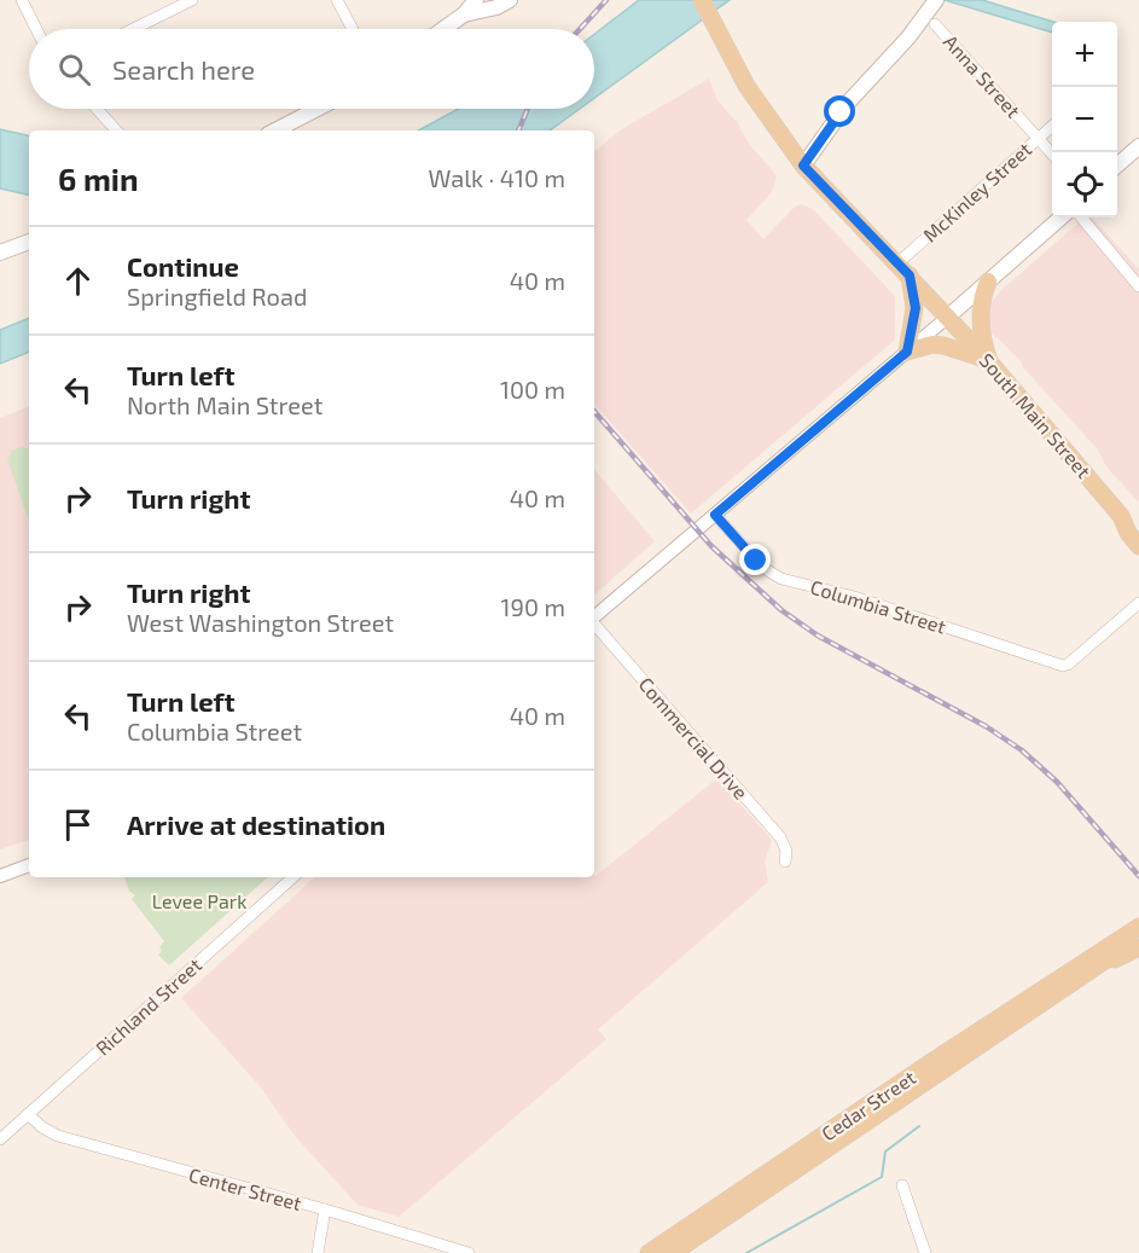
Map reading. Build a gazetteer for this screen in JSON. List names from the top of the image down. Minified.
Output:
{"streets":{"main road":["South Main Street","Cedar Street"],"street":["Anna Street","McKinley Street","Columbia Street","Commercial Drive","Richland Street","Center Street"]},"crossings":[["Anna Street","McKinley Street"],["McKinley Street","South Main Street"],["Richland Street","Center Street"]],"parks":["Levee Park"],"page":{"map_buttons":["+","−"],"search":"Search here","heading":["6 min","Walk · 410 m"],"list":[["Continue","Springfield Road","40 m"],["Turn left","North Main Street","100 m"],["Turn right","40 m"],["Turn right","West Washington Street","190 m"],["Turn left","Columbia Street","40 m"],"Arrive at destination"]}}
